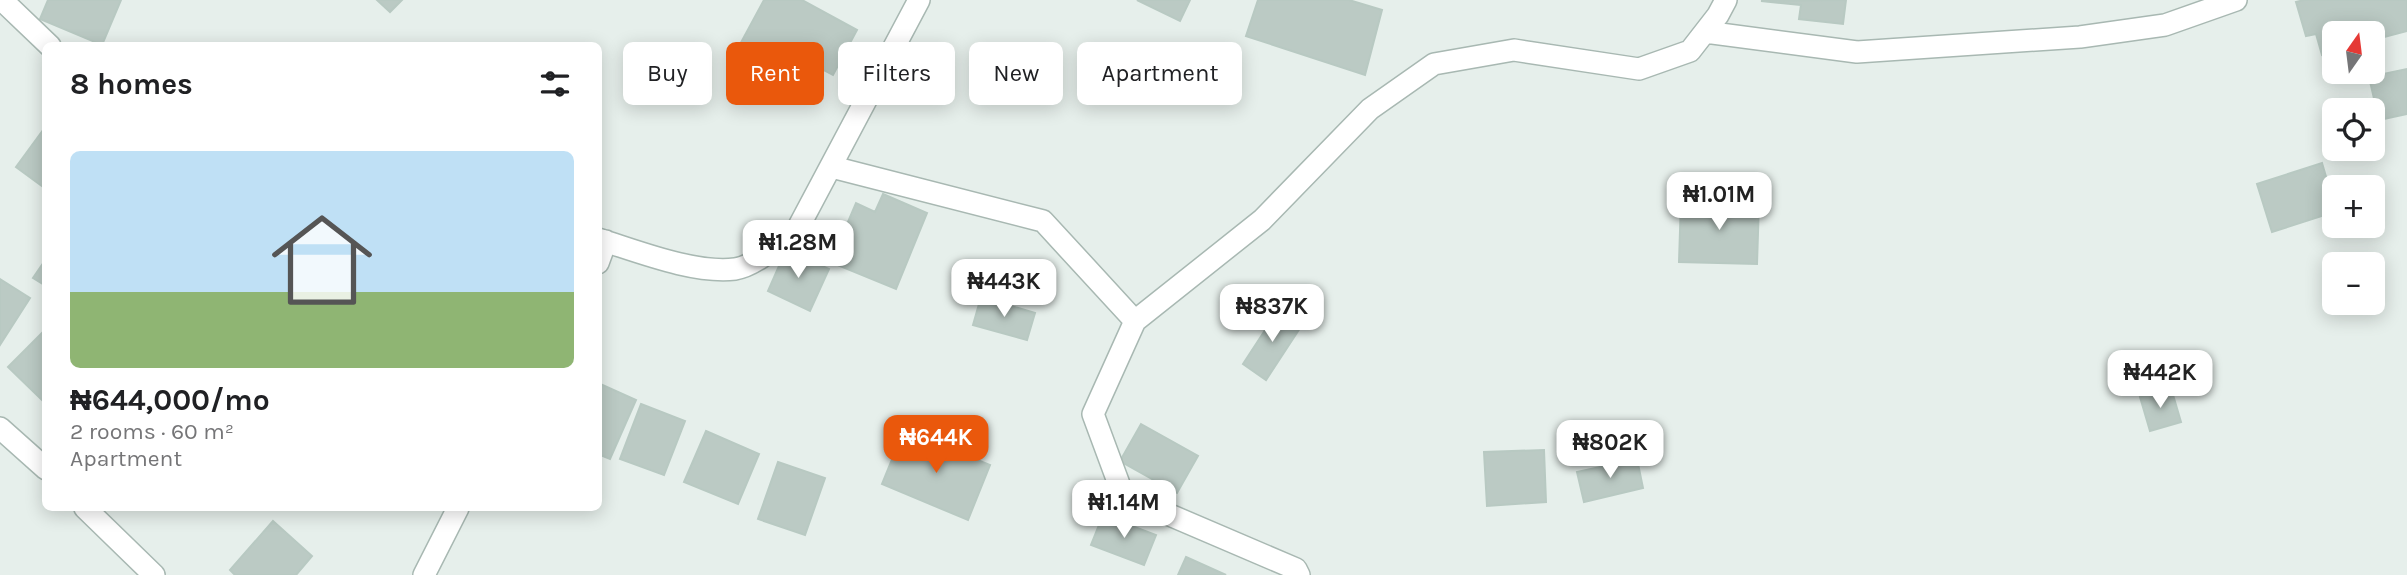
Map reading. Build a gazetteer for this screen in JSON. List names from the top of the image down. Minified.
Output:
{"north":"top","page":{"map_buttons":["+","−"],"chip":["Buy","Rent","Filters","New","Apartment"],"heading":"8 homes","list":[{"name":"₦644,000/mo","note":"2 rooms · 60 m² · Apartment"}],"price":["₦1.01M","₦1.28M","₦443K","₦837K","₦442K","₦644K","₦802K","₦1.14M"]}}
